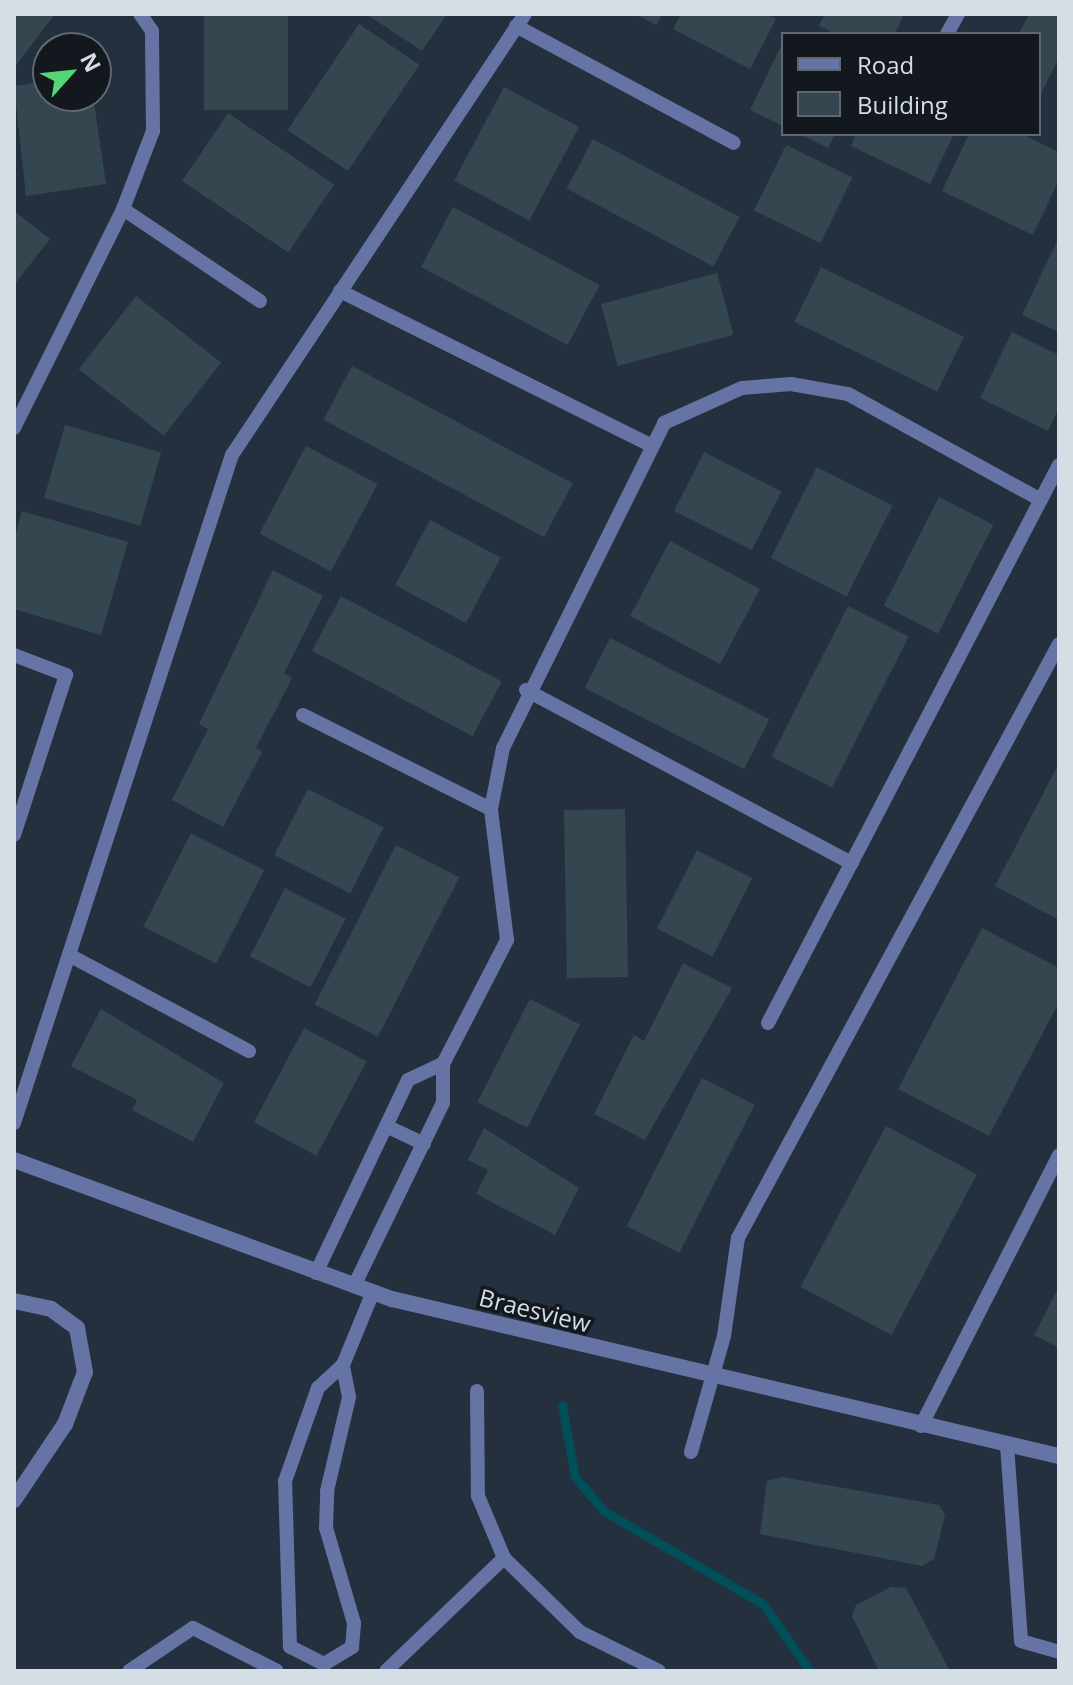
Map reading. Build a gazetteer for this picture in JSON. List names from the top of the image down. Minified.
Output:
{"streets":{"street":["Braesview"]},"legend":["Road","Building"],"north":"top right"}
